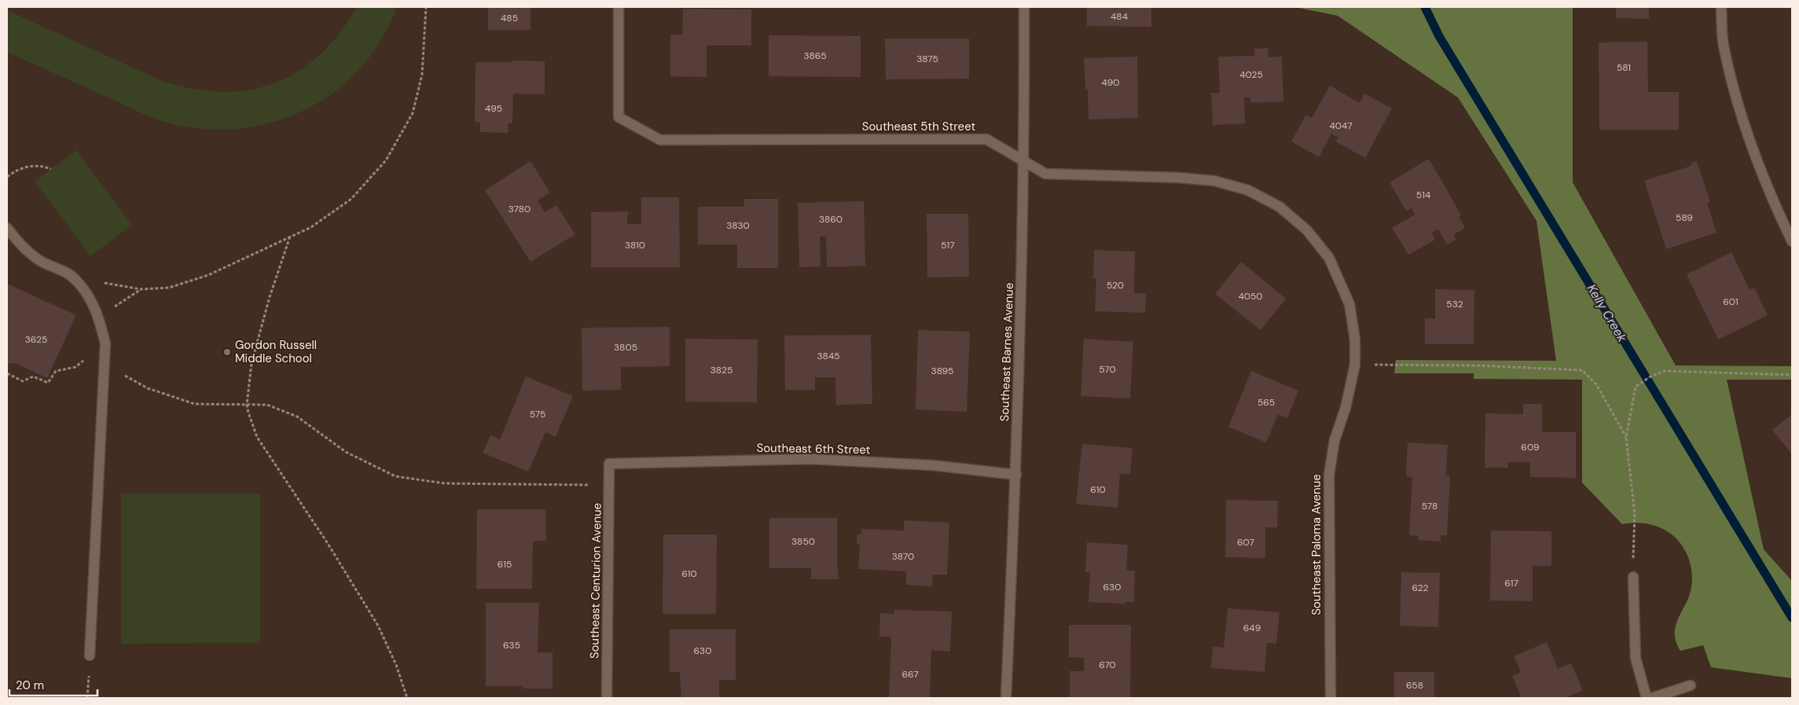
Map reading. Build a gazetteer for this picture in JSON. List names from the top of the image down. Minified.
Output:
{"streets":{"street":["Southeast 5th Street","Southeast Barnes Avenue","Southeast 6th Street","Southeast Paloma Avenue","Southeast Centurion Avenue"]},"crossings":[["Southeast 5th Street","Southeast Barnes Avenue"],["Southeast 5th Street","Southeast Paloma Avenue"],["Southeast Barnes Avenue","Southeast 6th Street"],["Southeast 6th Street","Southeast Centurion Avenue"]],"water":["Kelly Creek"],"places":["Gordon Russell Middle School"],"house_numbers":["484","485","3865","3875","581","4025","490","495","4047","514","3780","589","3860","3830","3810","517","520","4050","601","532","3625","3805","3845","570","3825","3895","565","575","609","610","578","3850","607","3870","615","610","617","630","622","649","635","630","670","667","658"],"scale_bar":"20 m"}
